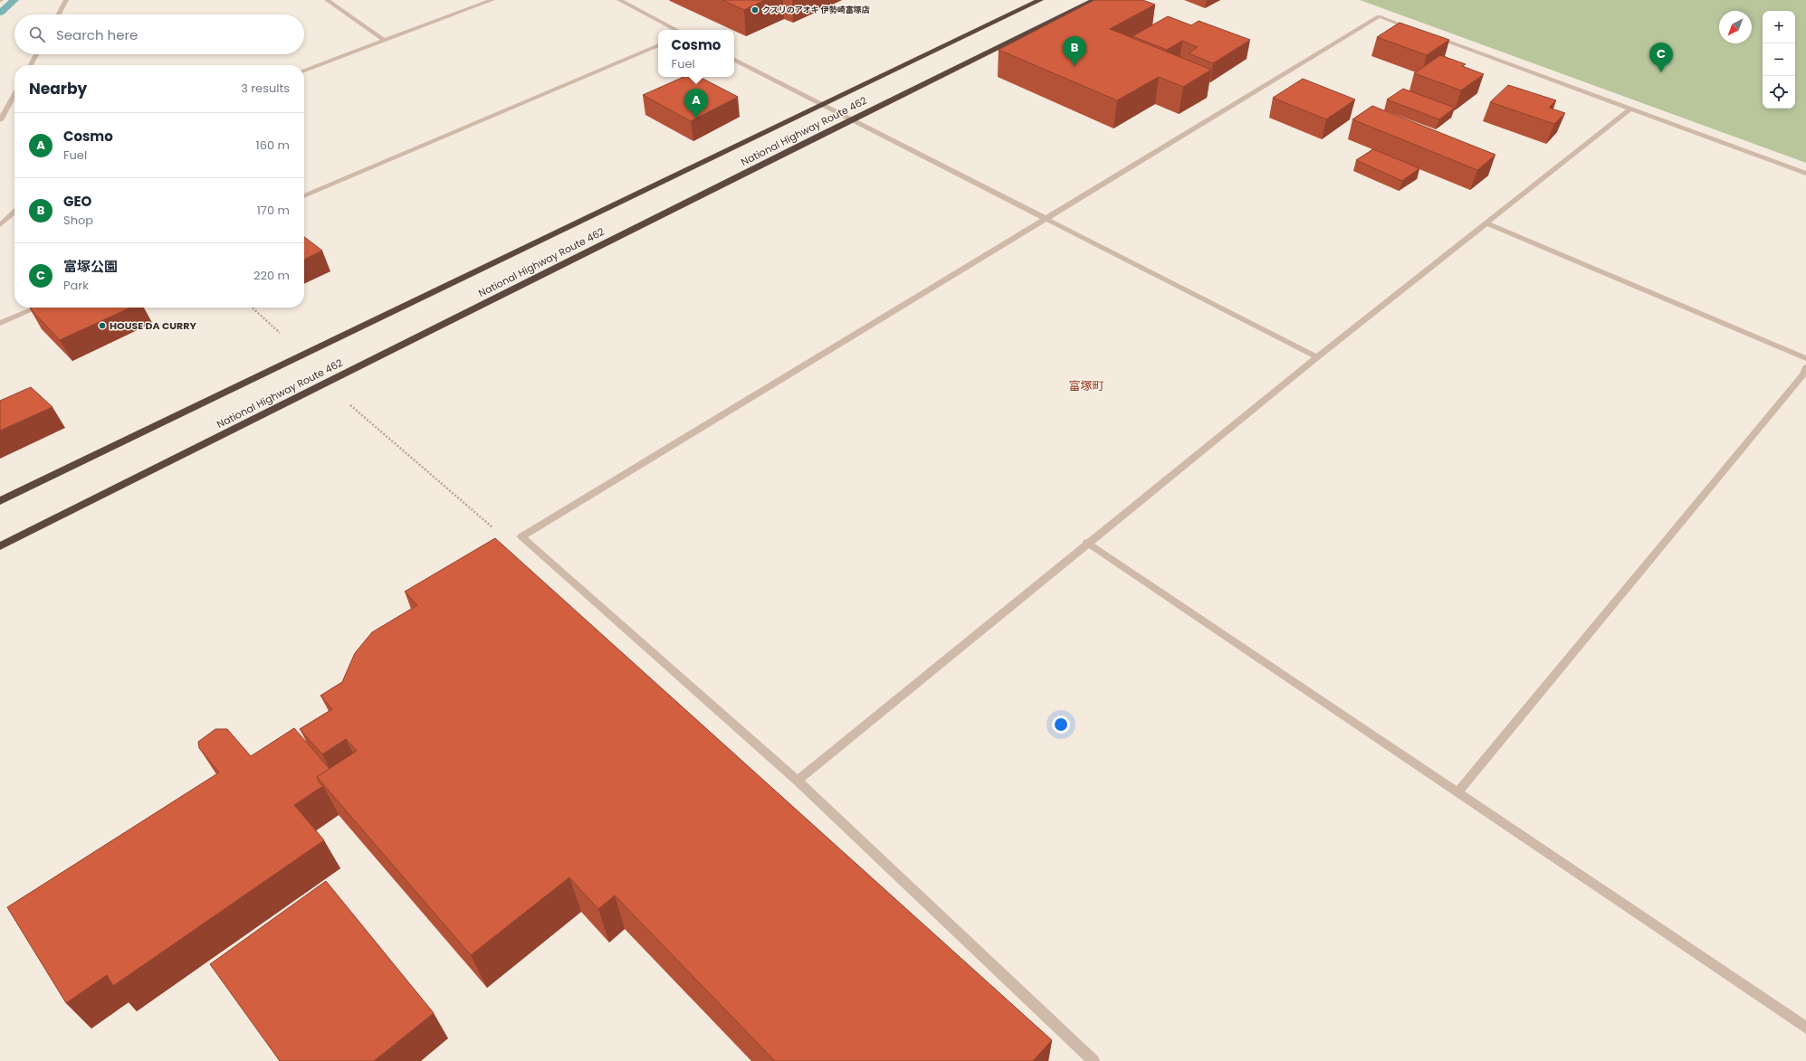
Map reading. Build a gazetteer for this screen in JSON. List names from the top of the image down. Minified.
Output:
{"streets":{"highway":["National Highway Route 462"]},"districts":["富塚町"],"places":["クスリのアオキ 伊勢崎富塚店","HOUSE DA CURRY"],"north":"bottom left","page":{"map_buttons":["+","−"],"search":"Search here","popup":["Cosmo","Fuel"],"pins":["B","C","A"],"heading":["Nearby","3 results"],"list":[{"mark":"A","name":"Cosmo","note":"Fuel","value":"160 m"},{"mark":"B","name":"GEO","note":"Shop","value":"170 m"},{"mark":"C","name":"富塚公園","note":"Park","value":"220 m"}]}}
